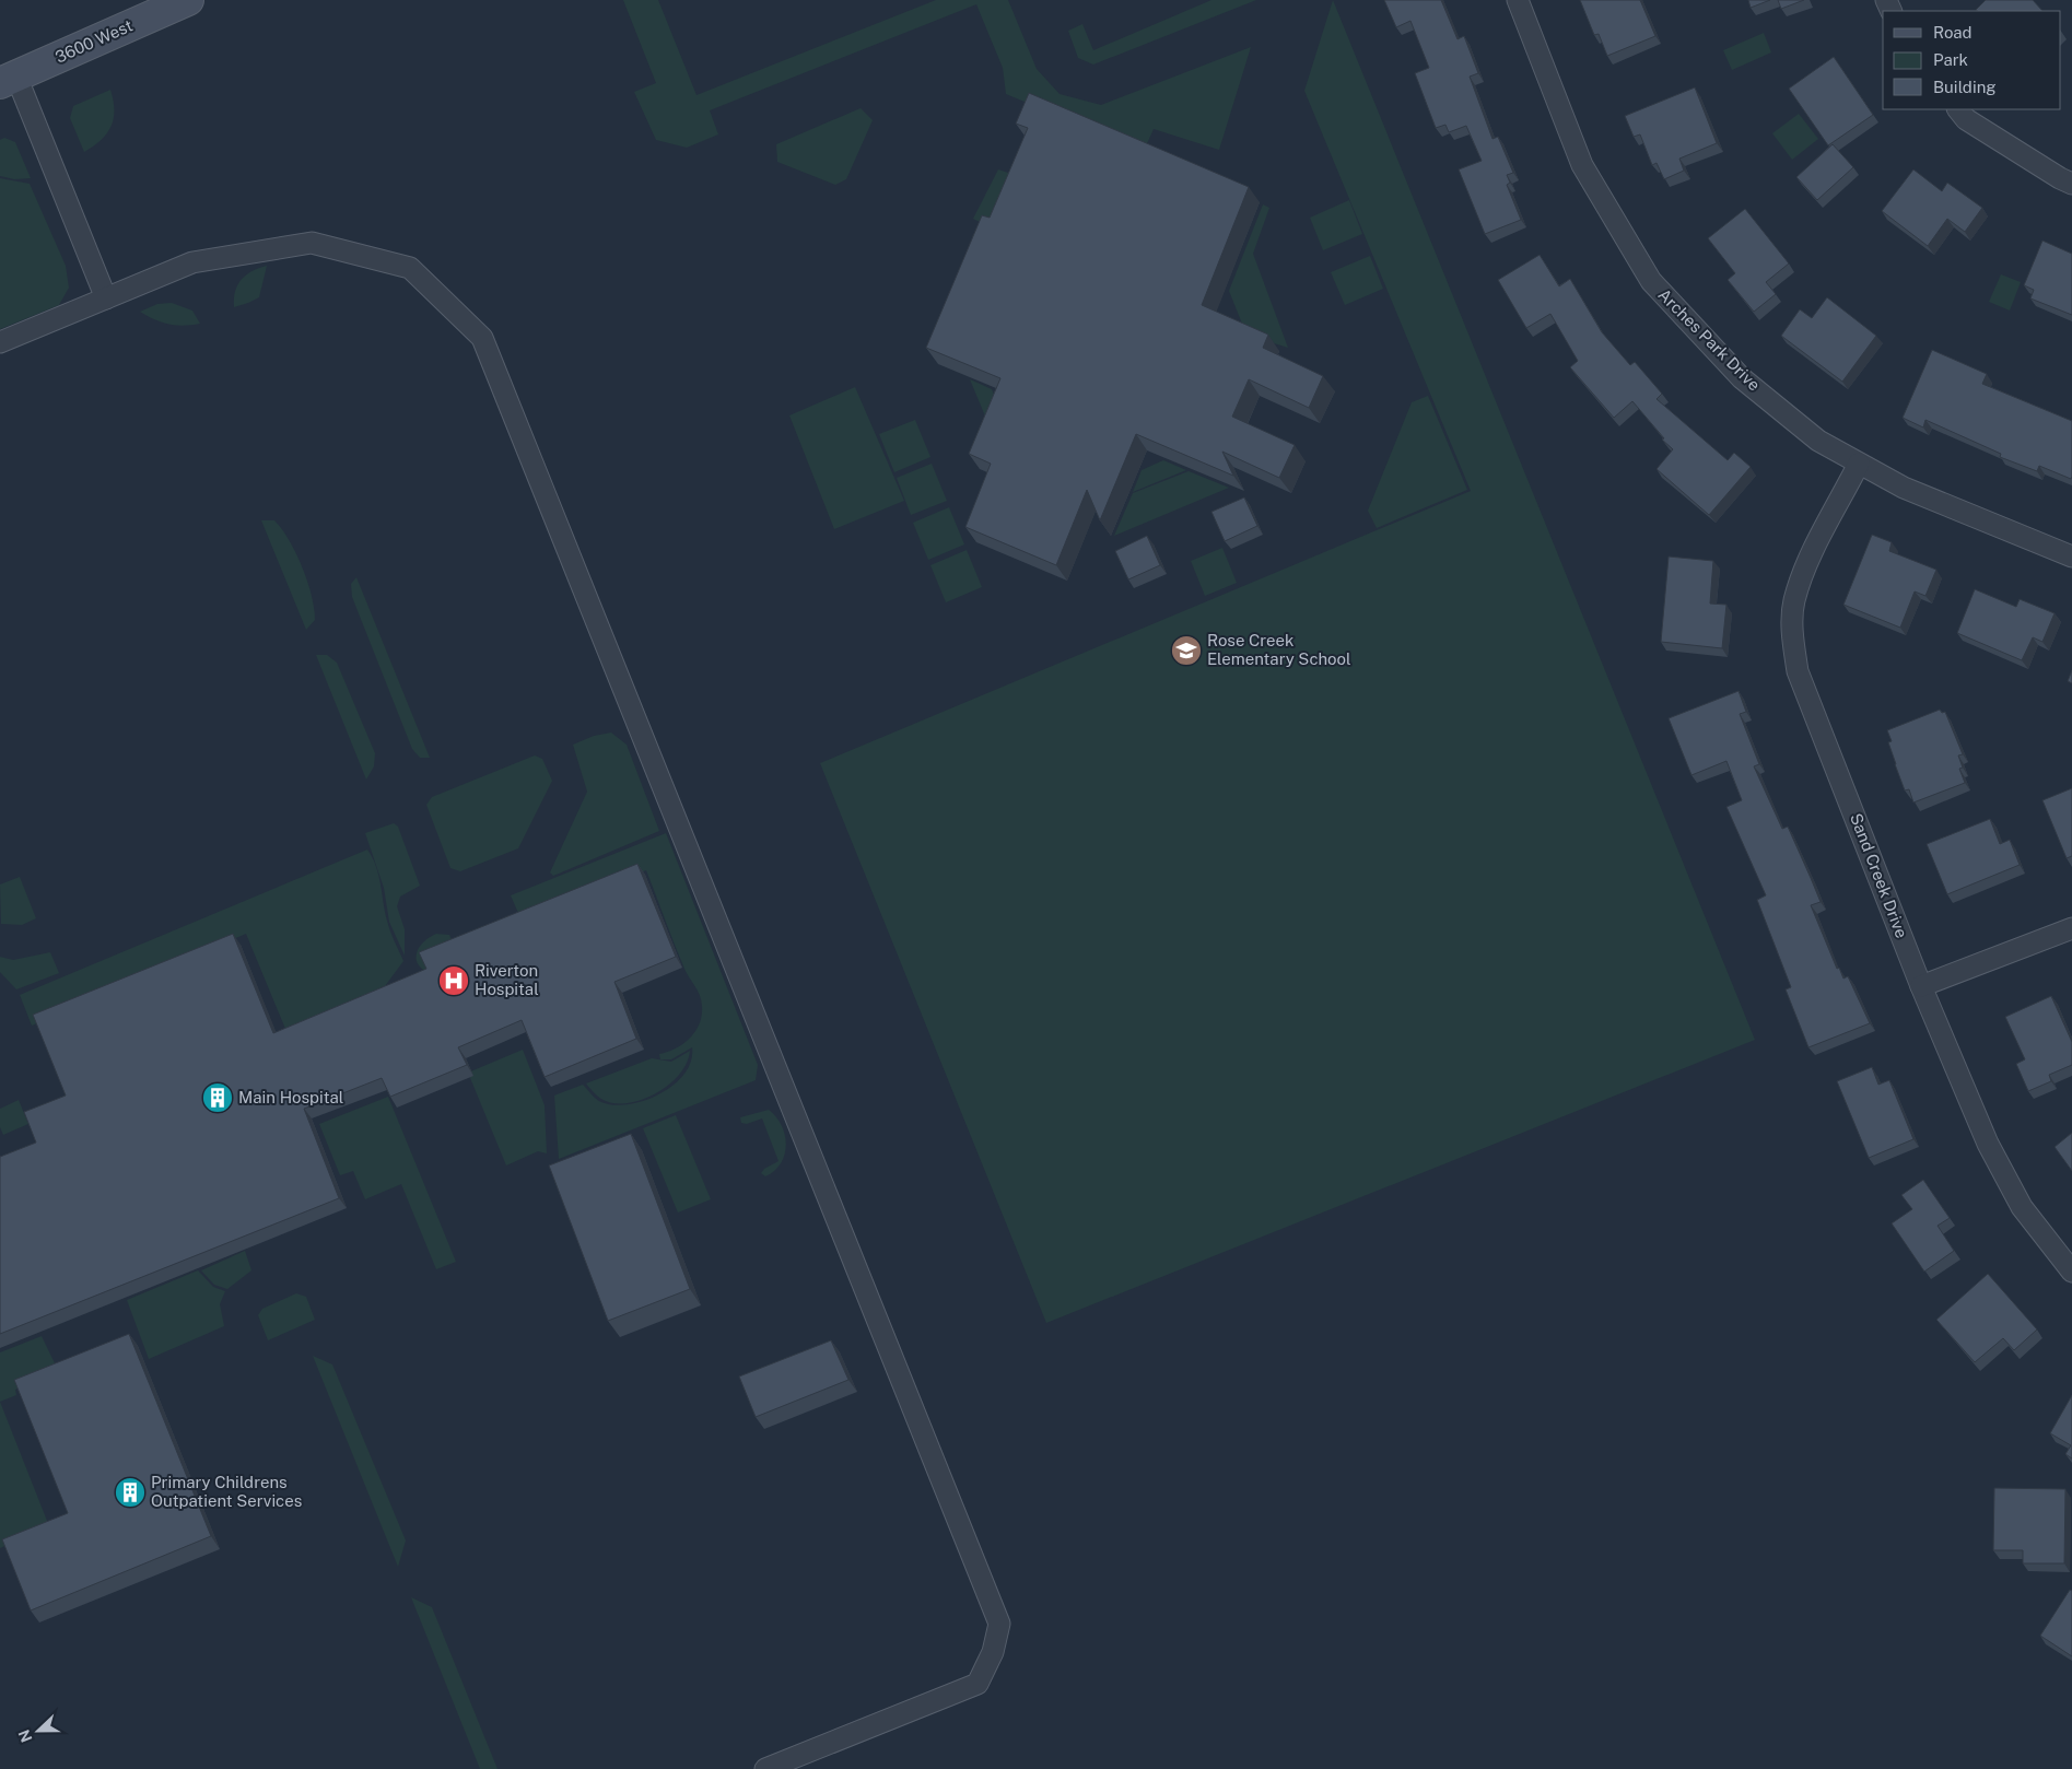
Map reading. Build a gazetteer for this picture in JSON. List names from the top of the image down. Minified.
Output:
{"streets":{"main road":["3600 West"],"street":["Arches Park Drive","Sand Creek Drive"]},"crossings":[["Arches Park Drive","Sand Creek Drive"]],"places":{"school or university":["Rose Creek Elementary School"],"hospital":["Riverton Hospital"],"building":["Main Hospital","Primary Childrens Outpatient Services"]},"legend":["Road","Park","Building"],"north":"left"}
